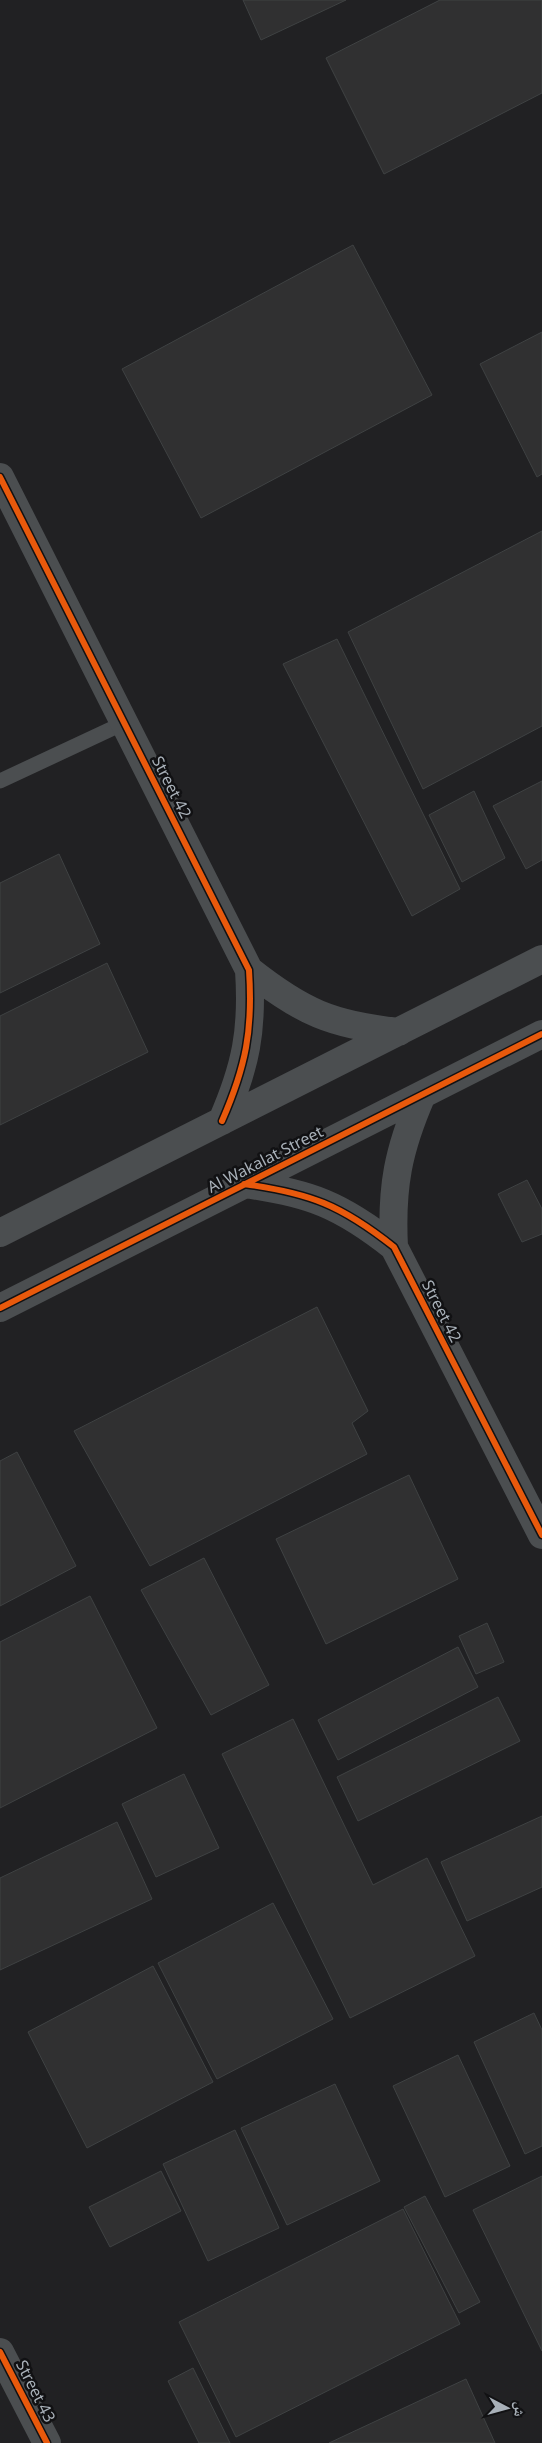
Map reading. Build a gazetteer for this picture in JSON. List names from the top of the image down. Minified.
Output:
{"streets":{"street":["Street 42","Al Wakalat Street","Street 43"]},"crossings":[["Street 42","Al Wakalat Street"]],"north":"right"}
